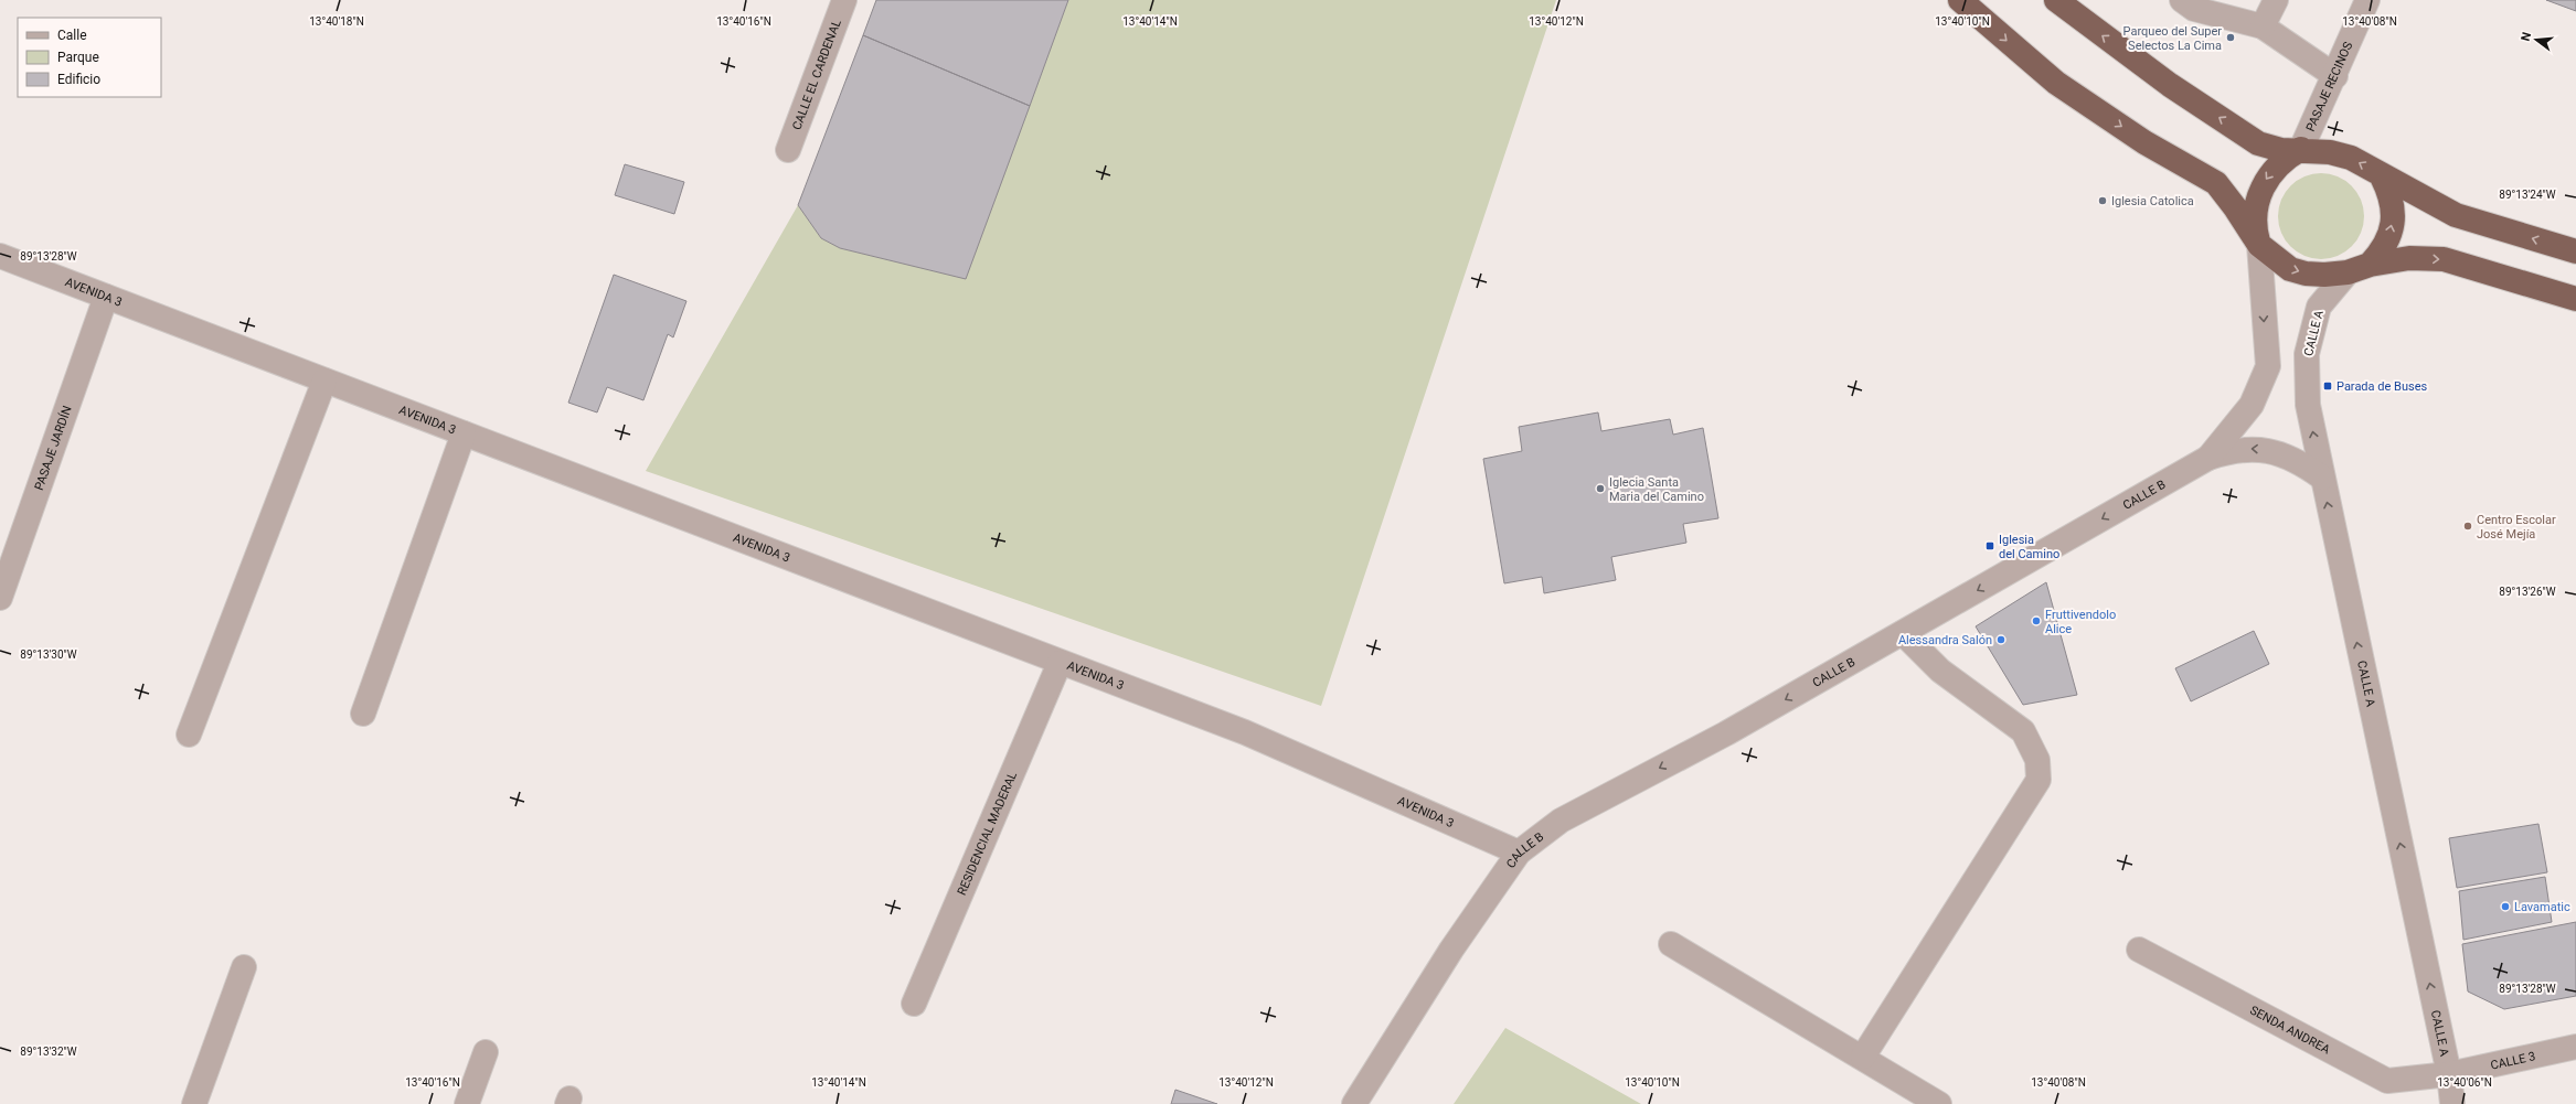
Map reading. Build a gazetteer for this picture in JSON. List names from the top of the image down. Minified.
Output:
{"streets":{"street":["CALLE EL CARDENAL","PASAJE RECINOS","AVENIDA 3","CALLE A","PASAJE JARDÍN","CALLE B","RESIDENCIAL MADERAL","SENDA ANDREA","CALLE 3"]},"crossings":[["PASAJE RECINOS","CALLE A"],["PASAJE RECINOS","CALLE B"],["AVENIDA 3","PASAJE JARDÍN"],["AVENIDA 3","CALLE B"],["AVENIDA 3","RESIDENCIAL MADERAL"],["CALLE A","CALLE B"],["CALLE A","SENDA ANDREA"],["CALLE A","CALLE 3"],["SENDA ANDREA","CALLE 3"]],"one_way":["CALLE A","CALLE B"],"places":{"other":["Parqueo del Super Selectos La Cima","Iglesia Catolica","Iglecia Santa Maria del Camino","Centro Escolar José Mejía","Fruttivendolo Alice","Alessandra Salón","Lavamatic"],"transit":["Parada de Buses","Iglesia del Camino"]},"legend":["Calle","Parque","Edificio"],"north":"left","coordinates":["13°40'18\"N","13°40'16\"N","13°40'14\"N","13°40'12\"N","13°40'10\"N","13°40'08\"N","89°13'24\"W","89°13'28\"W","89°13'26\"W","89°13'30\"W","89°13'32\"W","13°40'06\"N"]}
